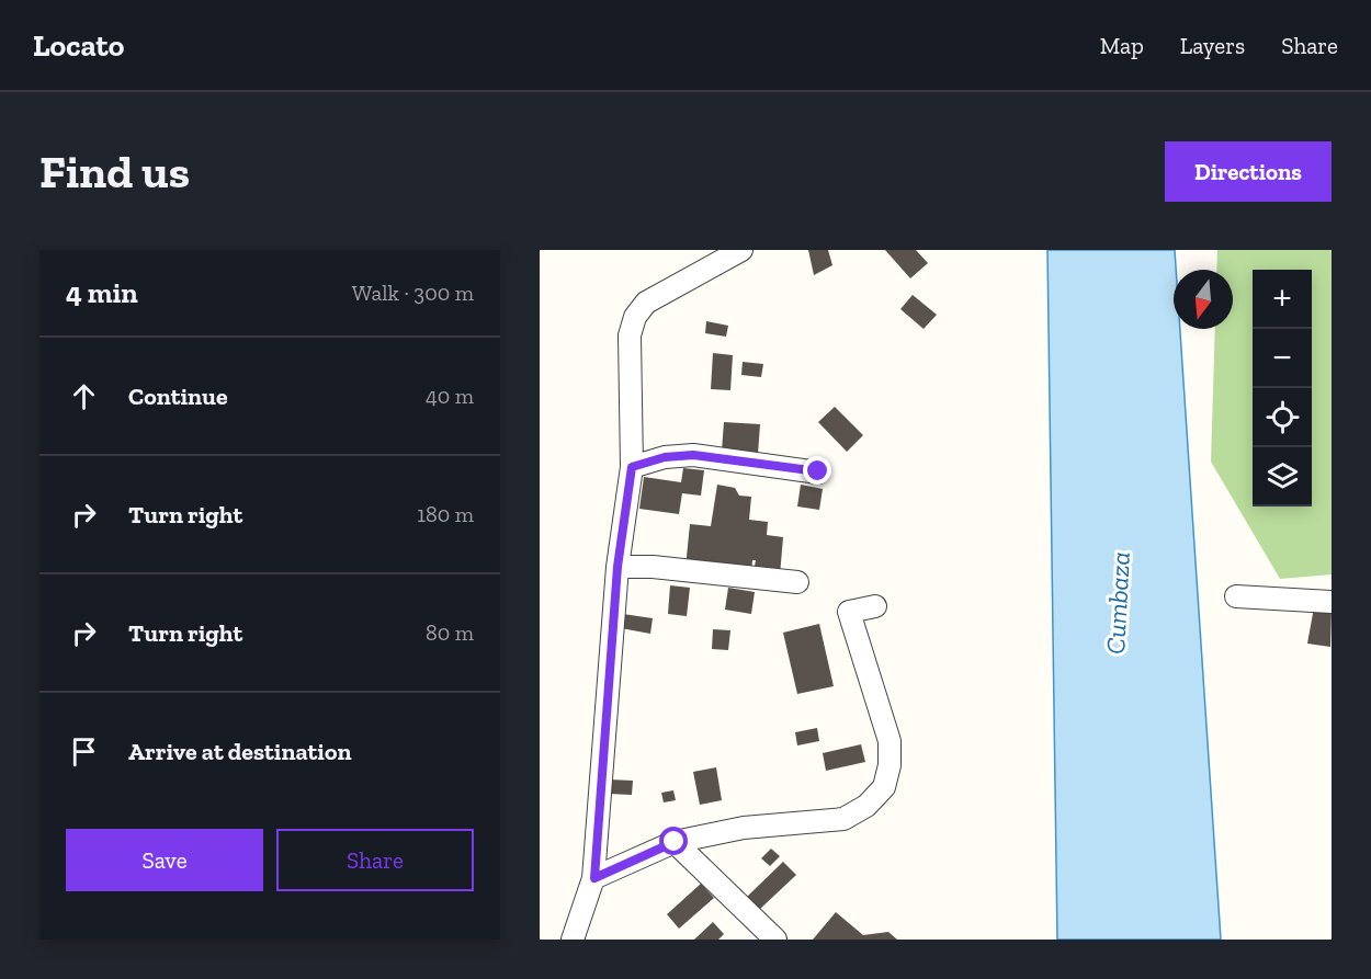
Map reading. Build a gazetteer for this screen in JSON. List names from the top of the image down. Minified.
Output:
{"water":["Cumbaza"],"north":"bottom","page":{"header":"Locato","nav":["Map","Layers","Share"],"buttons":["Directions",["Save","Share"]],"title":"Find us","heading":["4 min","Walk · 300 m"],"map_buttons":["+","−"],"list":[["Continue","40 m"],["Turn right","180 m"],["Turn right","80 m"],"Arrive at destination"]}}
